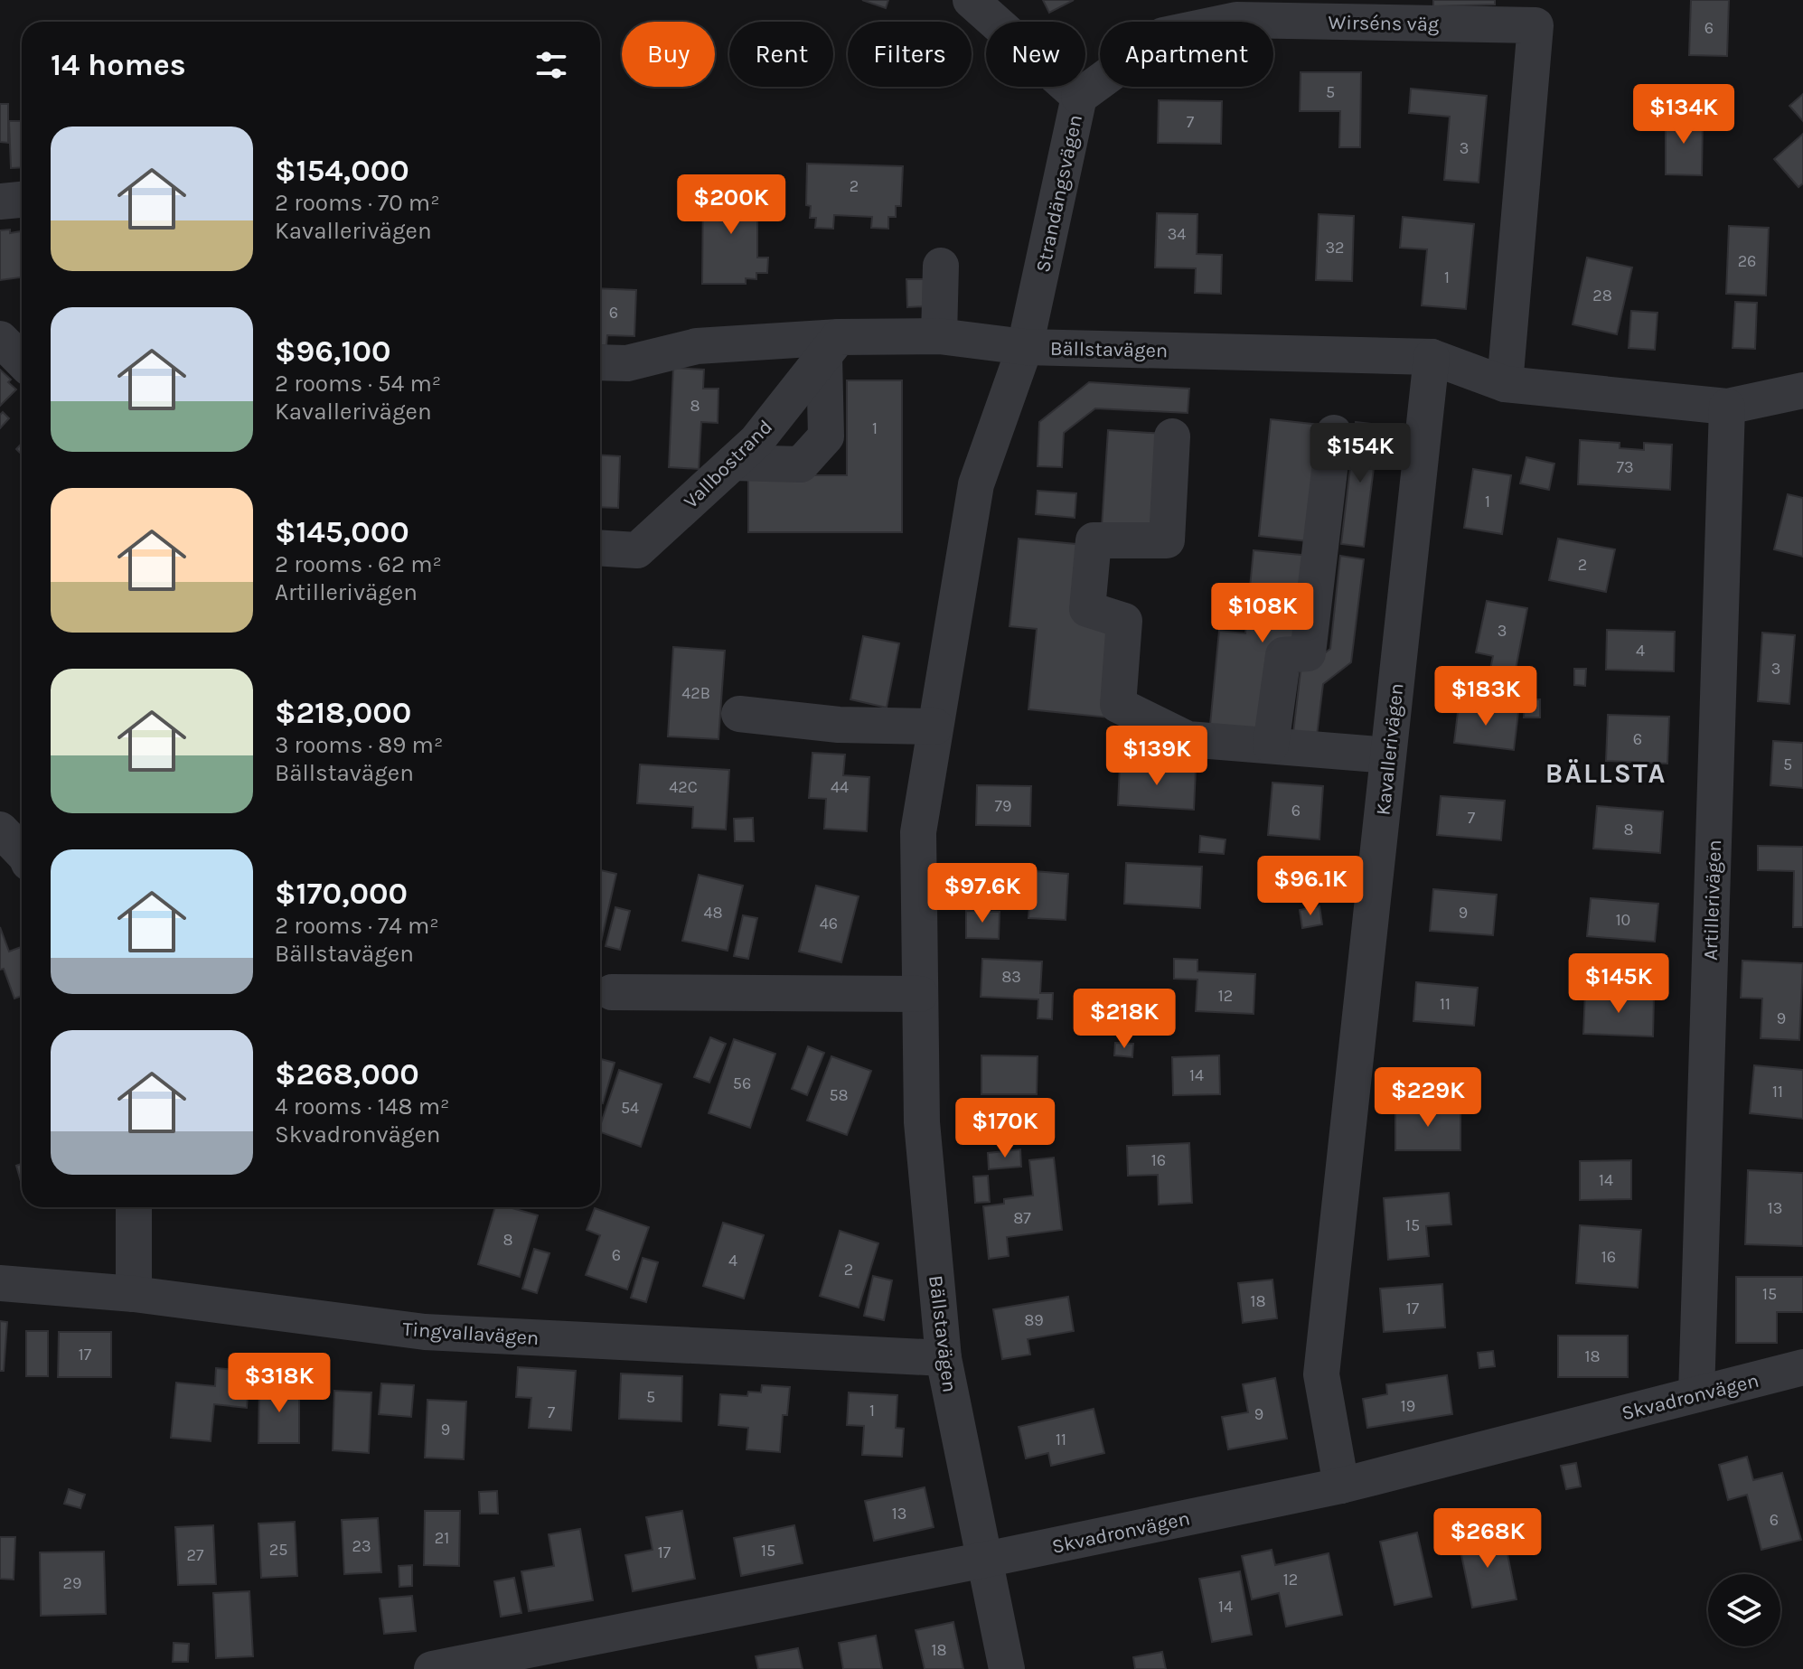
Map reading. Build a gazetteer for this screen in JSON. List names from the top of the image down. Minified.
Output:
{"streets":{"street":["Wirséns väg","Strandängsvägen","Bällstavägen","Vallbostrand","Kavallerivägen","Artillerivägen","Tingvallavägen","Skvadronvägen"]},"crossings":[["Wirséns väg","Strandängsvägen"],["Wirséns väg","Bällstavägen"],["Strandängsvägen","Bällstavägen"],["Bällstavägen","Kavallerivägen"],["Bällstavägen","Artillerivägen"],["Bällstavägen","Tingvallavägen"],["Bällstavägen","Skvadronvägen"],["Kavallerivägen","Skvadronvägen"],["Artillerivägen","Skvadronvägen"]],"districts":["BÄLLSTA"],"house_numbers":["6","5","7","3","2","34","32","26","1","28","6","8","1","73","1","2","3","4","3","42B","6","5","42C","44","79","6","7","8","48","9","10","46","83","12","11","9","14","56","11","58","54","16","14","13","87","15","8","6","16","4","2","15","18","17","89","17","18","5","19","1","7","9","9","11","13","6","21","23","25","15","17","27","12","29","14","18"],"page":{"chip":["Buy","Rent","Filters","New","Apartment"],"heading":"14 homes","price":["$134K","$200K","$154K","$108K","$183K","$139K","$96.1K","$97.6K","$145K","$218K","$229K","$170K","$318K","$268K"],"list":[{"name":"$154,000","note":"2 rooms · 70 m² · Kavallerivägen"},{"name":"$96,100","note":"2 rooms · 54 m² · Kavallerivägen"},{"name":"$145,000","note":"2 rooms · 62 m² · Artillerivägen"},{"name":"$218,000","note":"3 rooms · 89 m² · Bällstavägen"},{"name":"$170,000","note":"2 rooms · 74 m² · Bällstavägen"},{"name":"$268,000","note":"4 rooms · 148 m² · Skvadronvägen"}]}}
